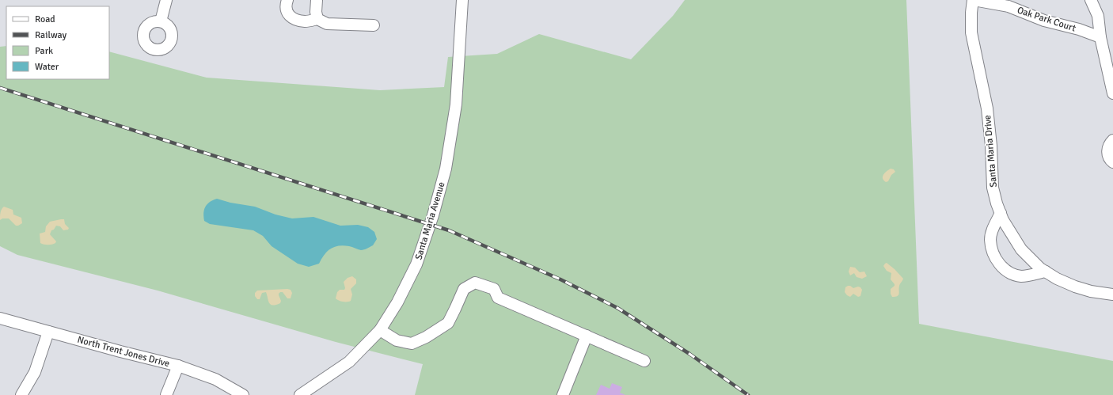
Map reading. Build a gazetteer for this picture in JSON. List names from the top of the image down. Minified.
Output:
{"streets":{"street":["Oak Park Court","Santa Maria Drive","Santa Maria Avenue","North Trent Jones Drive"]},"crossings":[["Oak Park Court","Santa Maria Drive"]],"legend":["Road","Railway","Park","Water"]}
